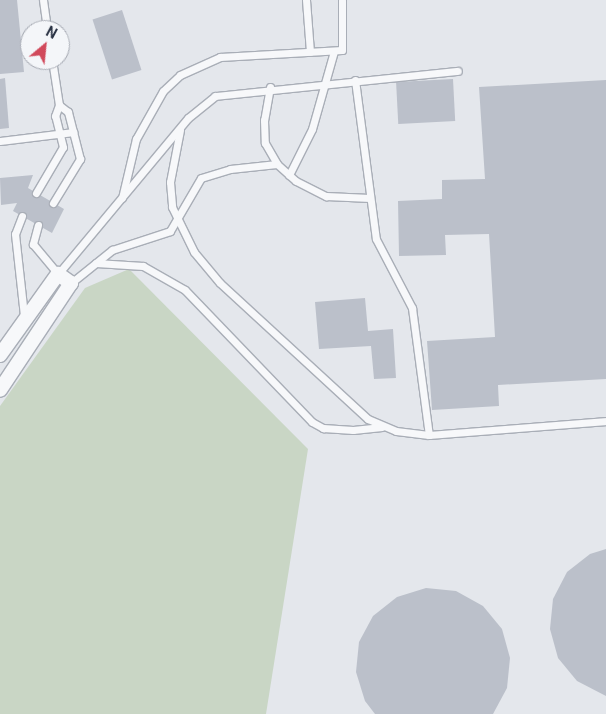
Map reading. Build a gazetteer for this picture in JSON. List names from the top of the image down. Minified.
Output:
{"north":"top right"}
